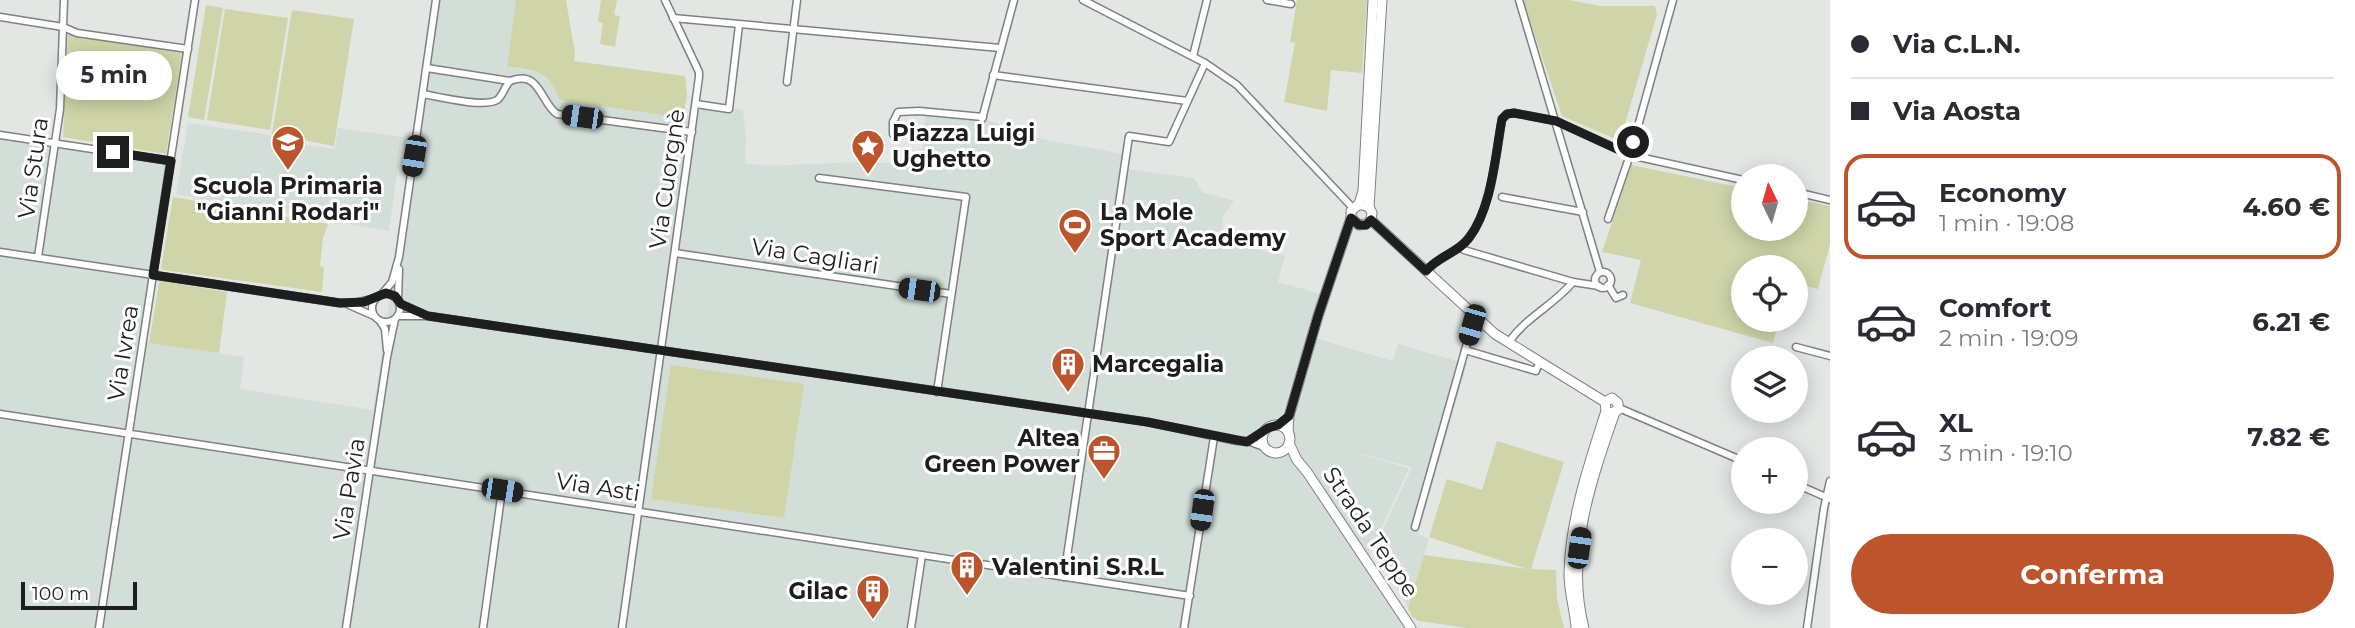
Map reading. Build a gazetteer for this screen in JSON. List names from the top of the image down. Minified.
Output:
{"streets":{"street":["Via Stura","Via Cuorgnè","Via Cagliari","Via Ivrea","Via Asti","Via Pavia","Strada Teppe"]},"crossings":[["Via Cuorgnè","Via Cagliari"],["Via Cuorgnè","Via Asti"],["Via Ivrea","Via Asti"],["Via Asti","Via Pavia"]],"places":{"school or university":["Scuola Primaria \"Gianni Rodari\""],"place":["Piazza Luigi Ughetto"],"sports":["La Mole Sport Academy"],"building":["Marcegalia","Valentini S.R.L","Gilac"],"office":["Altea Green Power"]},"scale_bar":"100 m","north":"top","page":{"banner":["Via C.L.N.","Via Aosta"],"bubble":"5 min","list":[{"name":"Economy","note":"1 min · 19:08","value":"4.60 €"},{"name":"Comfort","note":"2 min · 19:09","value":"6.21 €"},{"name":"XL","note":"3 min · 19:10","value":"7.82 €"}],"map_buttons":["+","−"],"buttons":"Conferma","scale":"100 m"}}
